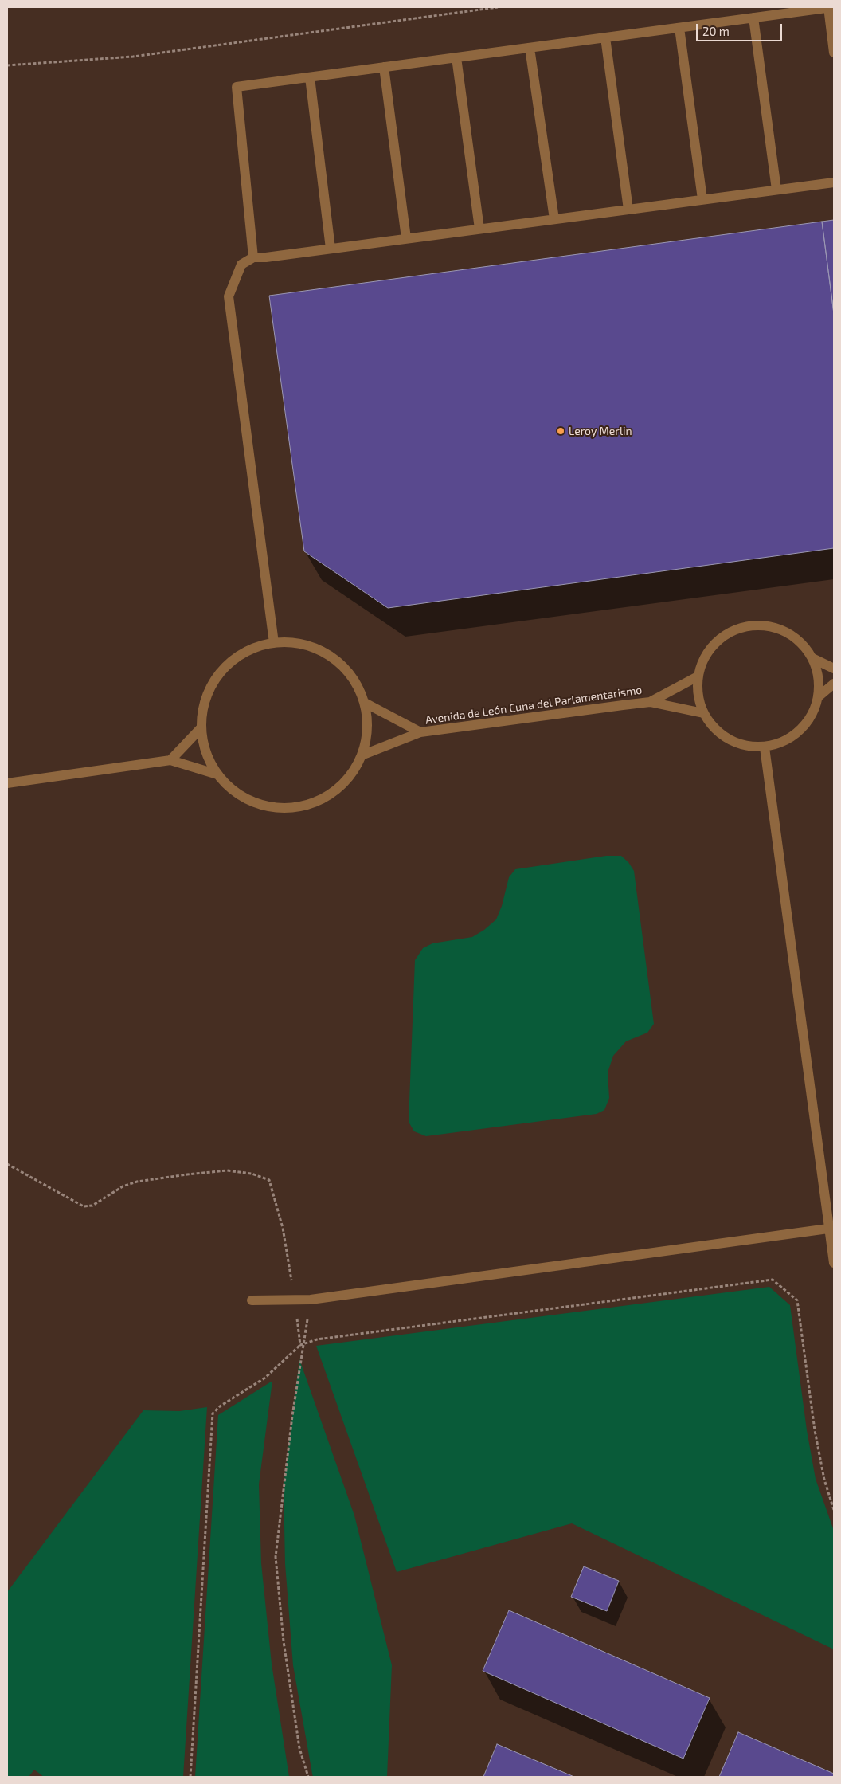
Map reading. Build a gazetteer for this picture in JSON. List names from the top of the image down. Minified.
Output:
{"streets":{"street":["Avenida de León Cuna del Parlamentarismo"]},"places":["Leroy Merlin"],"scale_bar":"20 m"}
